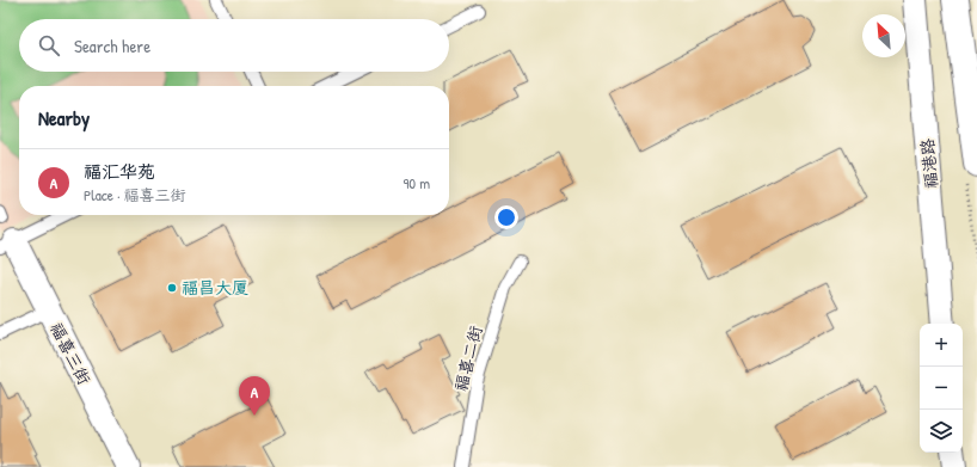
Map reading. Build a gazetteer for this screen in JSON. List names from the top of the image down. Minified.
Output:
{"streets":{"street":["福港路","福喜三街"],"lane":["福喜二街"]},"places":["福昌大厦"],"north":"top left","page":{"search":"Search here","heading":"Nearby","list":[{"mark":"A","name":"福汇华苑","note":"Place · 福喜三街","value":"90 m"}],"map_buttons":["+","−"],"pins":"A"}}
